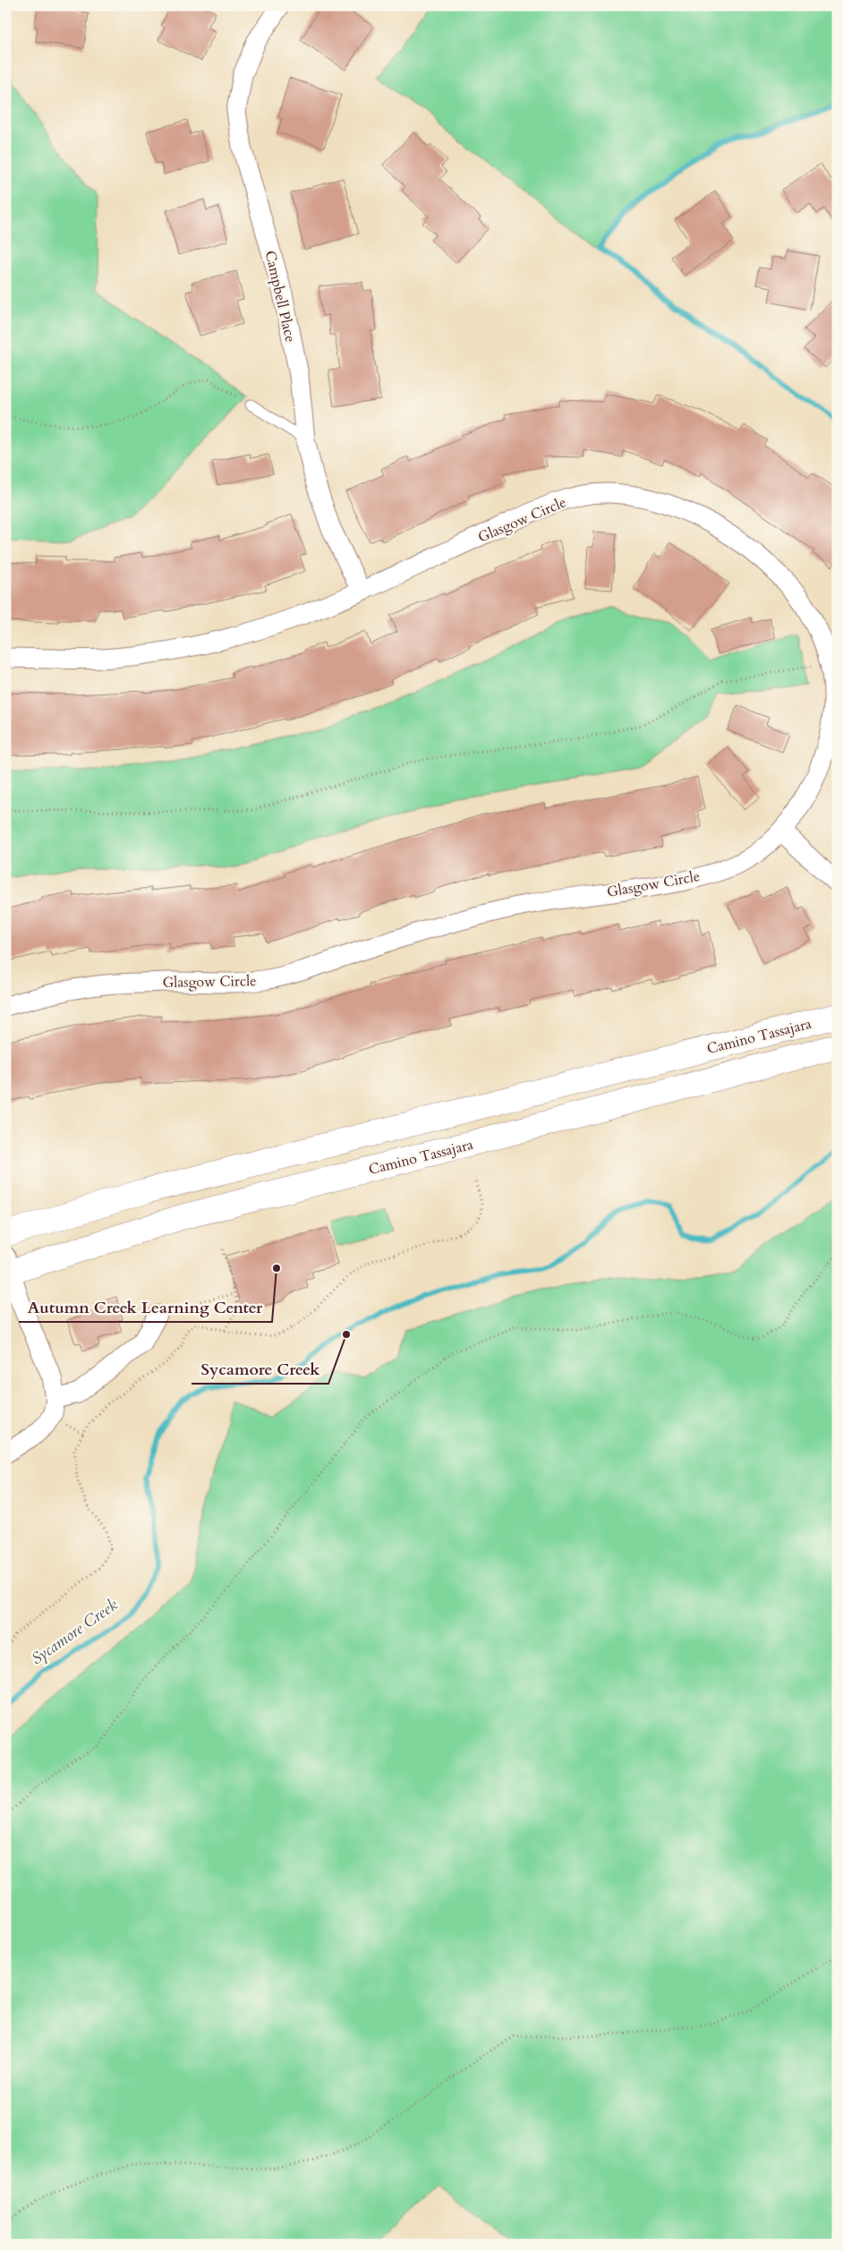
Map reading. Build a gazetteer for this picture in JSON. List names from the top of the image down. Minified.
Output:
{"streets":{"main road":["Camino Tassajara"],"street":["Campbell Place","Glasgow Circle"]},"crossings":[["Campbell Place","Glasgow Circle"]],"water":["Sycamore Creek"],"places":["Autumn Creek Learning Center","Sycamore Creek"]}
